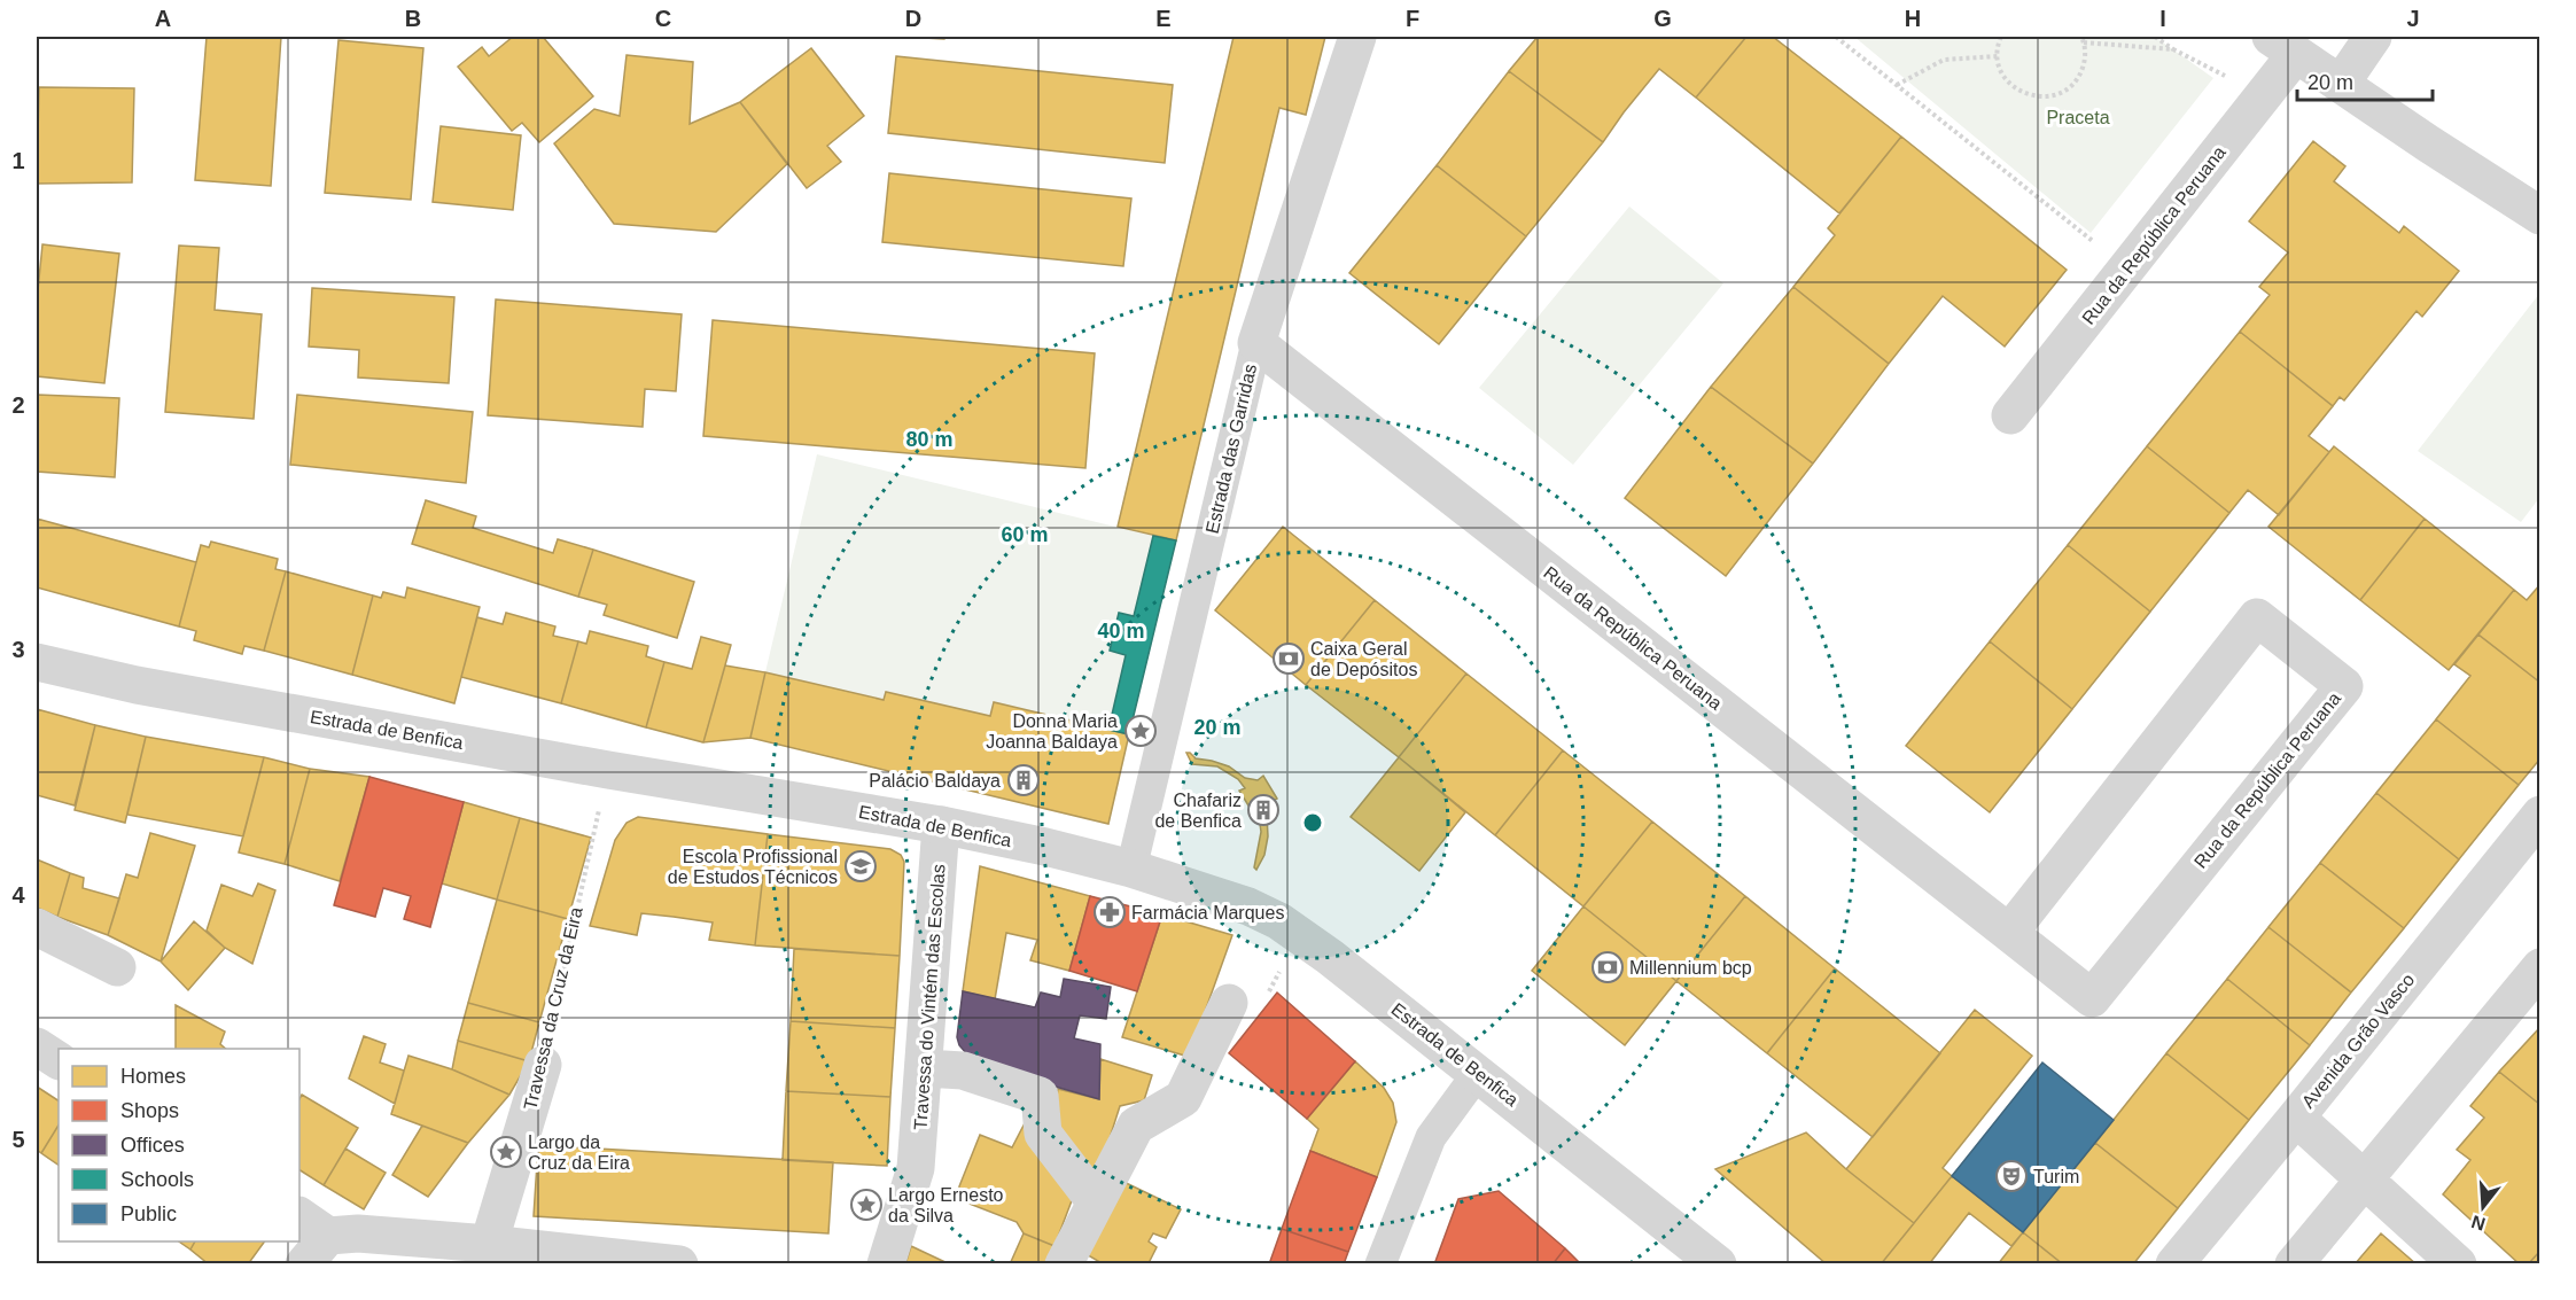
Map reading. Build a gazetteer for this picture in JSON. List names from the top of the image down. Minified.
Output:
{"streets":{"street":["Rua da República Peruana","Estrada das Garridas","Estrada de Benfica","Travessa do Vintém das Escolas","Travessa da Cruz da Eira","Avenida Grão Vasco"]},"crossings":[["Rua da República Peruana","Estrada das Garridas"],["Estrada das Garridas","Estrada de Benfica"],["Estrada de Benfica","Travessa do Vintém das Escolas"],["Estrada de Benfica","Travessa da Cruz da Eira"]],"parks":["Praceta"],"places":{"bank":["Caixa Geral de Depósitos","Millennium bcp"],"place":["Donna Maria Joanna Baldaya","Largo da Cruz da Eira","Largo Ernesto da Silva"],"building":["Palácio Baldaya","Chafariz de Benfica"],"school or university":["Escola Profissional de Estudos Técnicos"],"pharmacy":["Farmácia Marques"],"theatre":["Turim"]},"legend":["Homes","Shops","Offices","Schools","Public"],"scale_bar":"20 m","north":"bottom","grid":{"columns":["A","B","C","D","E","F","G","H","I","J"],"rows":["1","2","3","4","5"]},"rings":["80 m","60 m","40 m","20 m"]}
